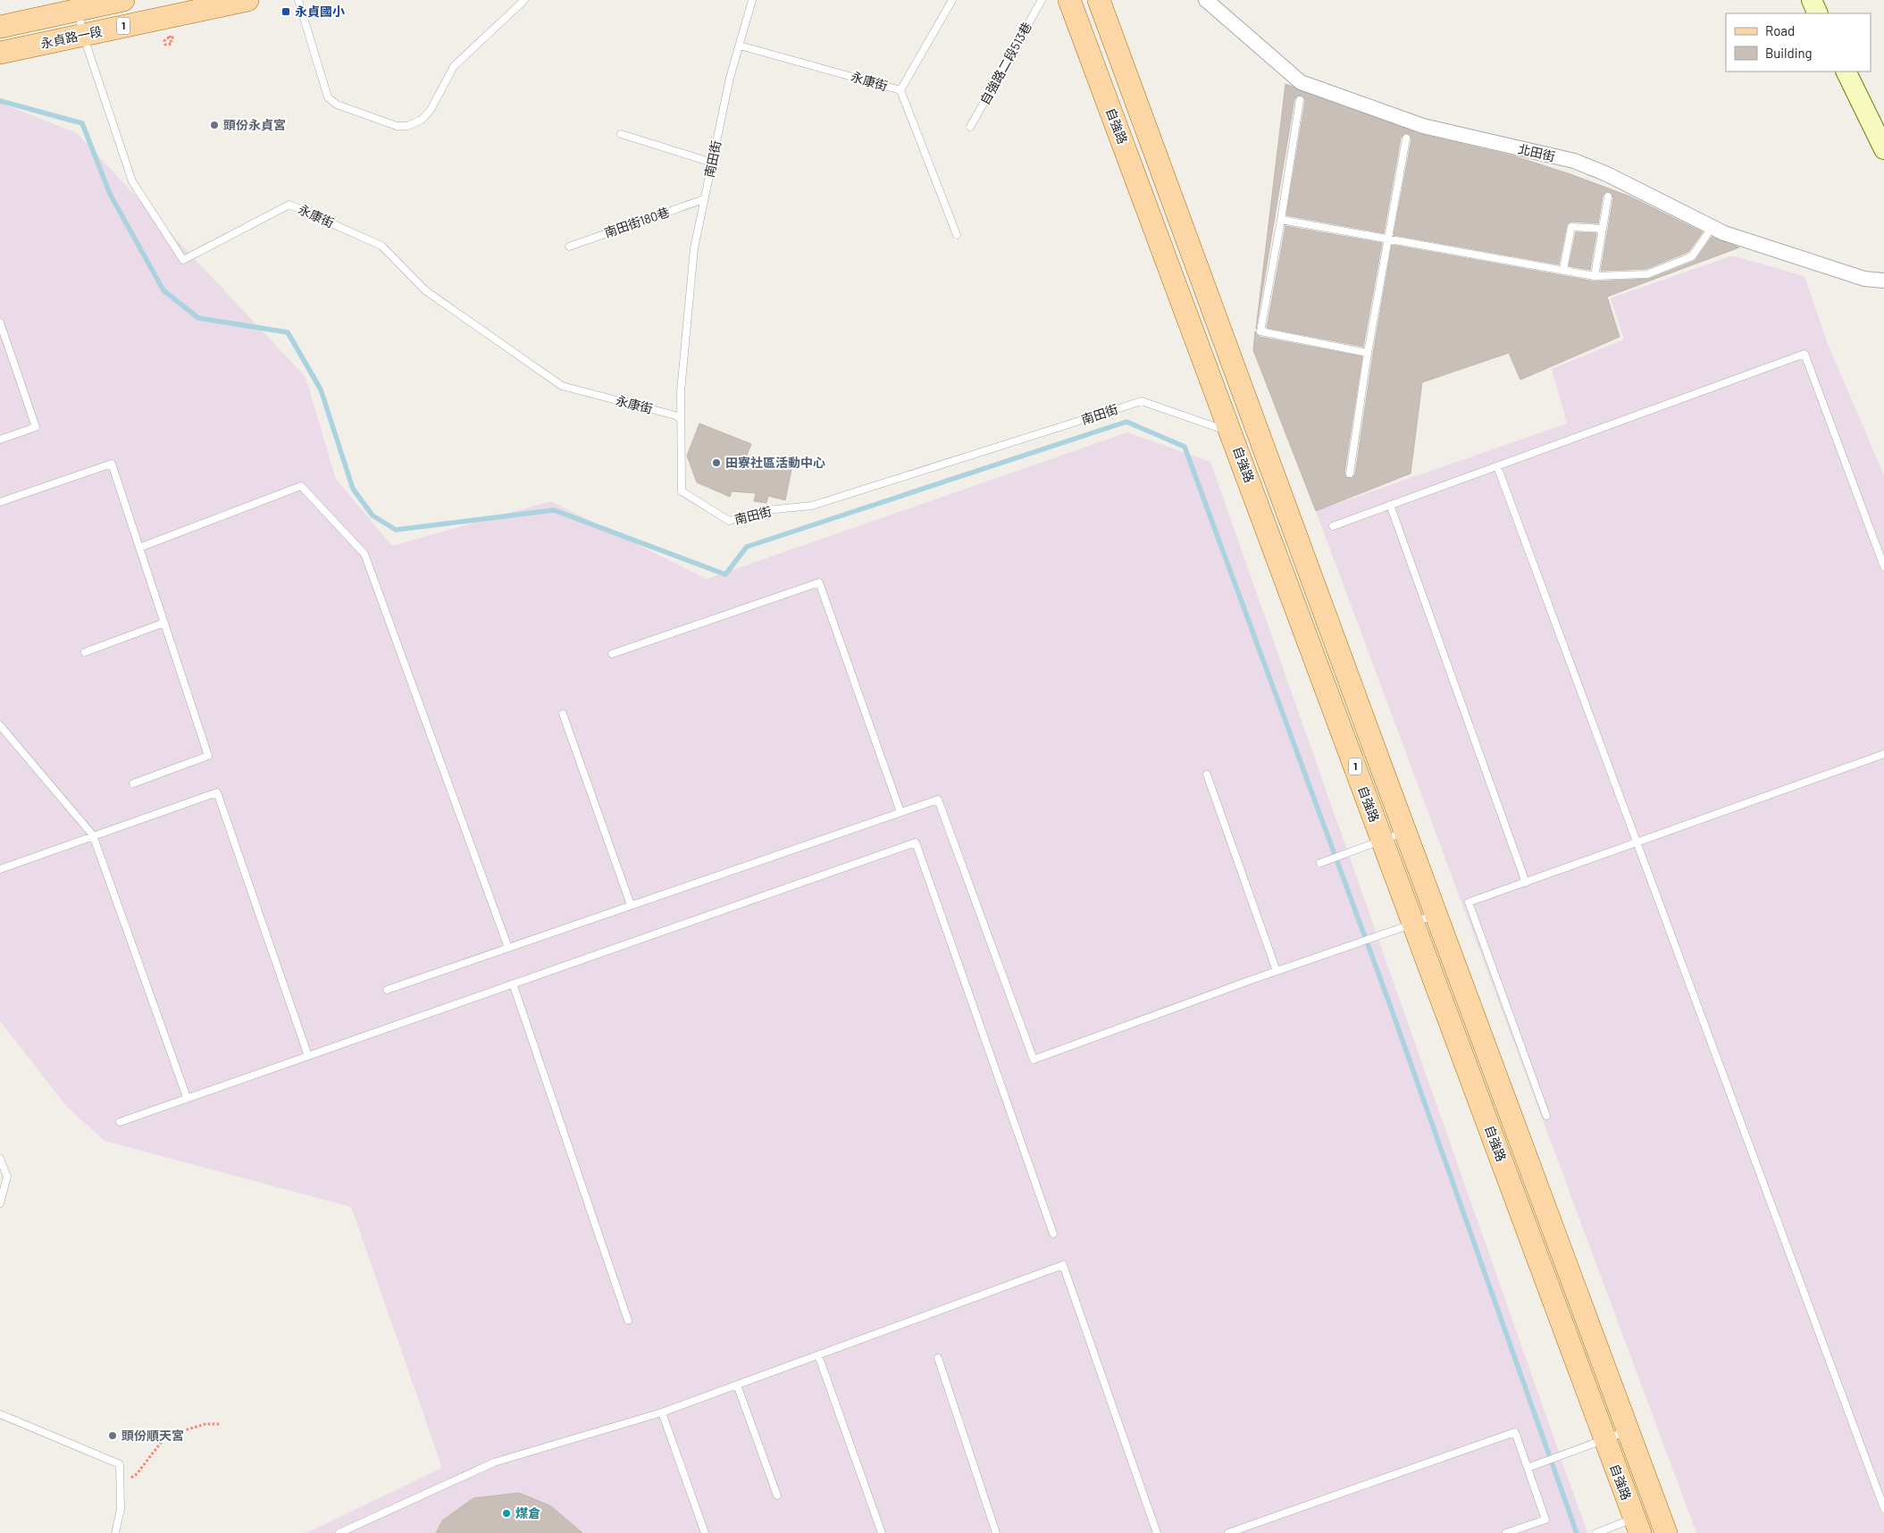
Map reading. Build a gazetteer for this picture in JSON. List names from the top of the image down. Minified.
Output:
{"streets":{"main road":["1","永貞路一段","自強路"],"street":["北田街"],"lane":["自強路二段513巷","永康街","南田街","南田街180巷"]},"crossings":[["永貞路一段","永康街"],["永康街","南田街"],["自強路","南田街"],["南田街","南田街180巷"]],"places":{"transit":["永貞國小"],"other":["頭份永貞宮","田寮社區活動中心","頭份順天宮","煤倉"]},"legend":["Road","Building"]}
